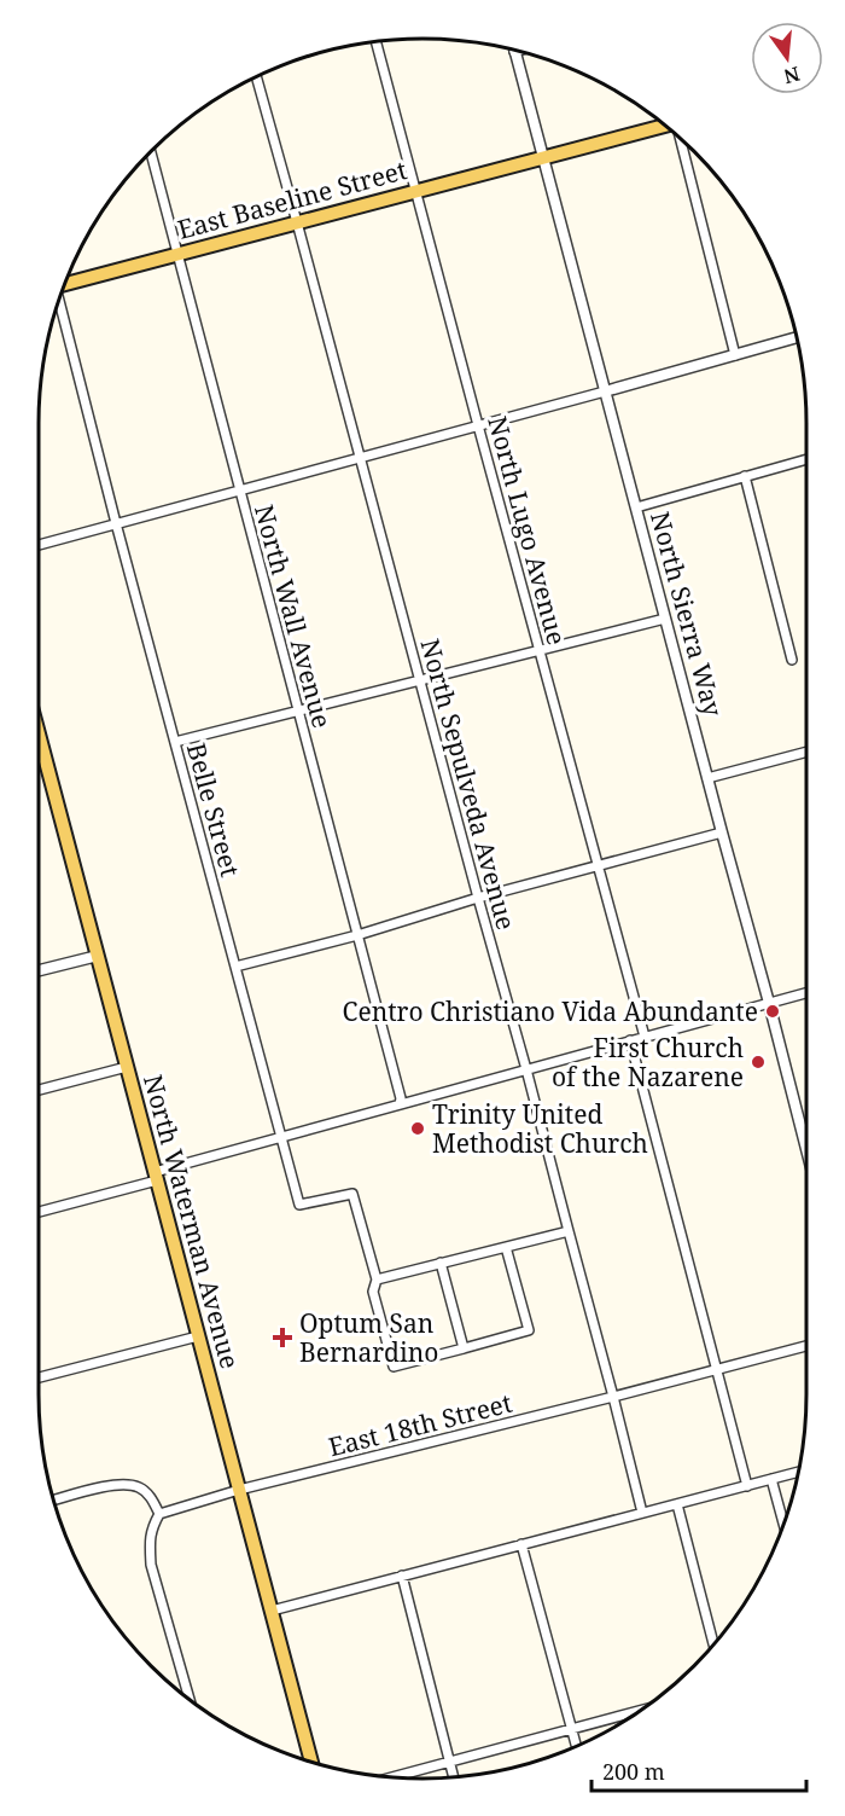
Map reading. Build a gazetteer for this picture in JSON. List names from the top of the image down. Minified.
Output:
{"streets":{"main road":["East Baseline Street","North Waterman Avenue"],"street":["North Lugo Avenue","North Sierra Way","North Wall Avenue","North Sepulveda Avenue","Belle Street","East 18th Street"]},"crossings":[["East Baseline Street","North Lugo Avenue"],["East Baseline Street","North Sierra Way"],["East Baseline Street","North Wall Avenue"],["East Baseline Street","North Sepulveda Avenue"],["North Sepulveda Avenue","East 18th Street"],["North Waterman Avenue","East 18th Street"]],"places":{"other":["Centro Christiano Vida Abundante","First Church of the Nazarene","Trinity United Methodist Church"],"health":["Optum San Bernardino"]},"scale_bar":"200 m","north":"bottom"}
